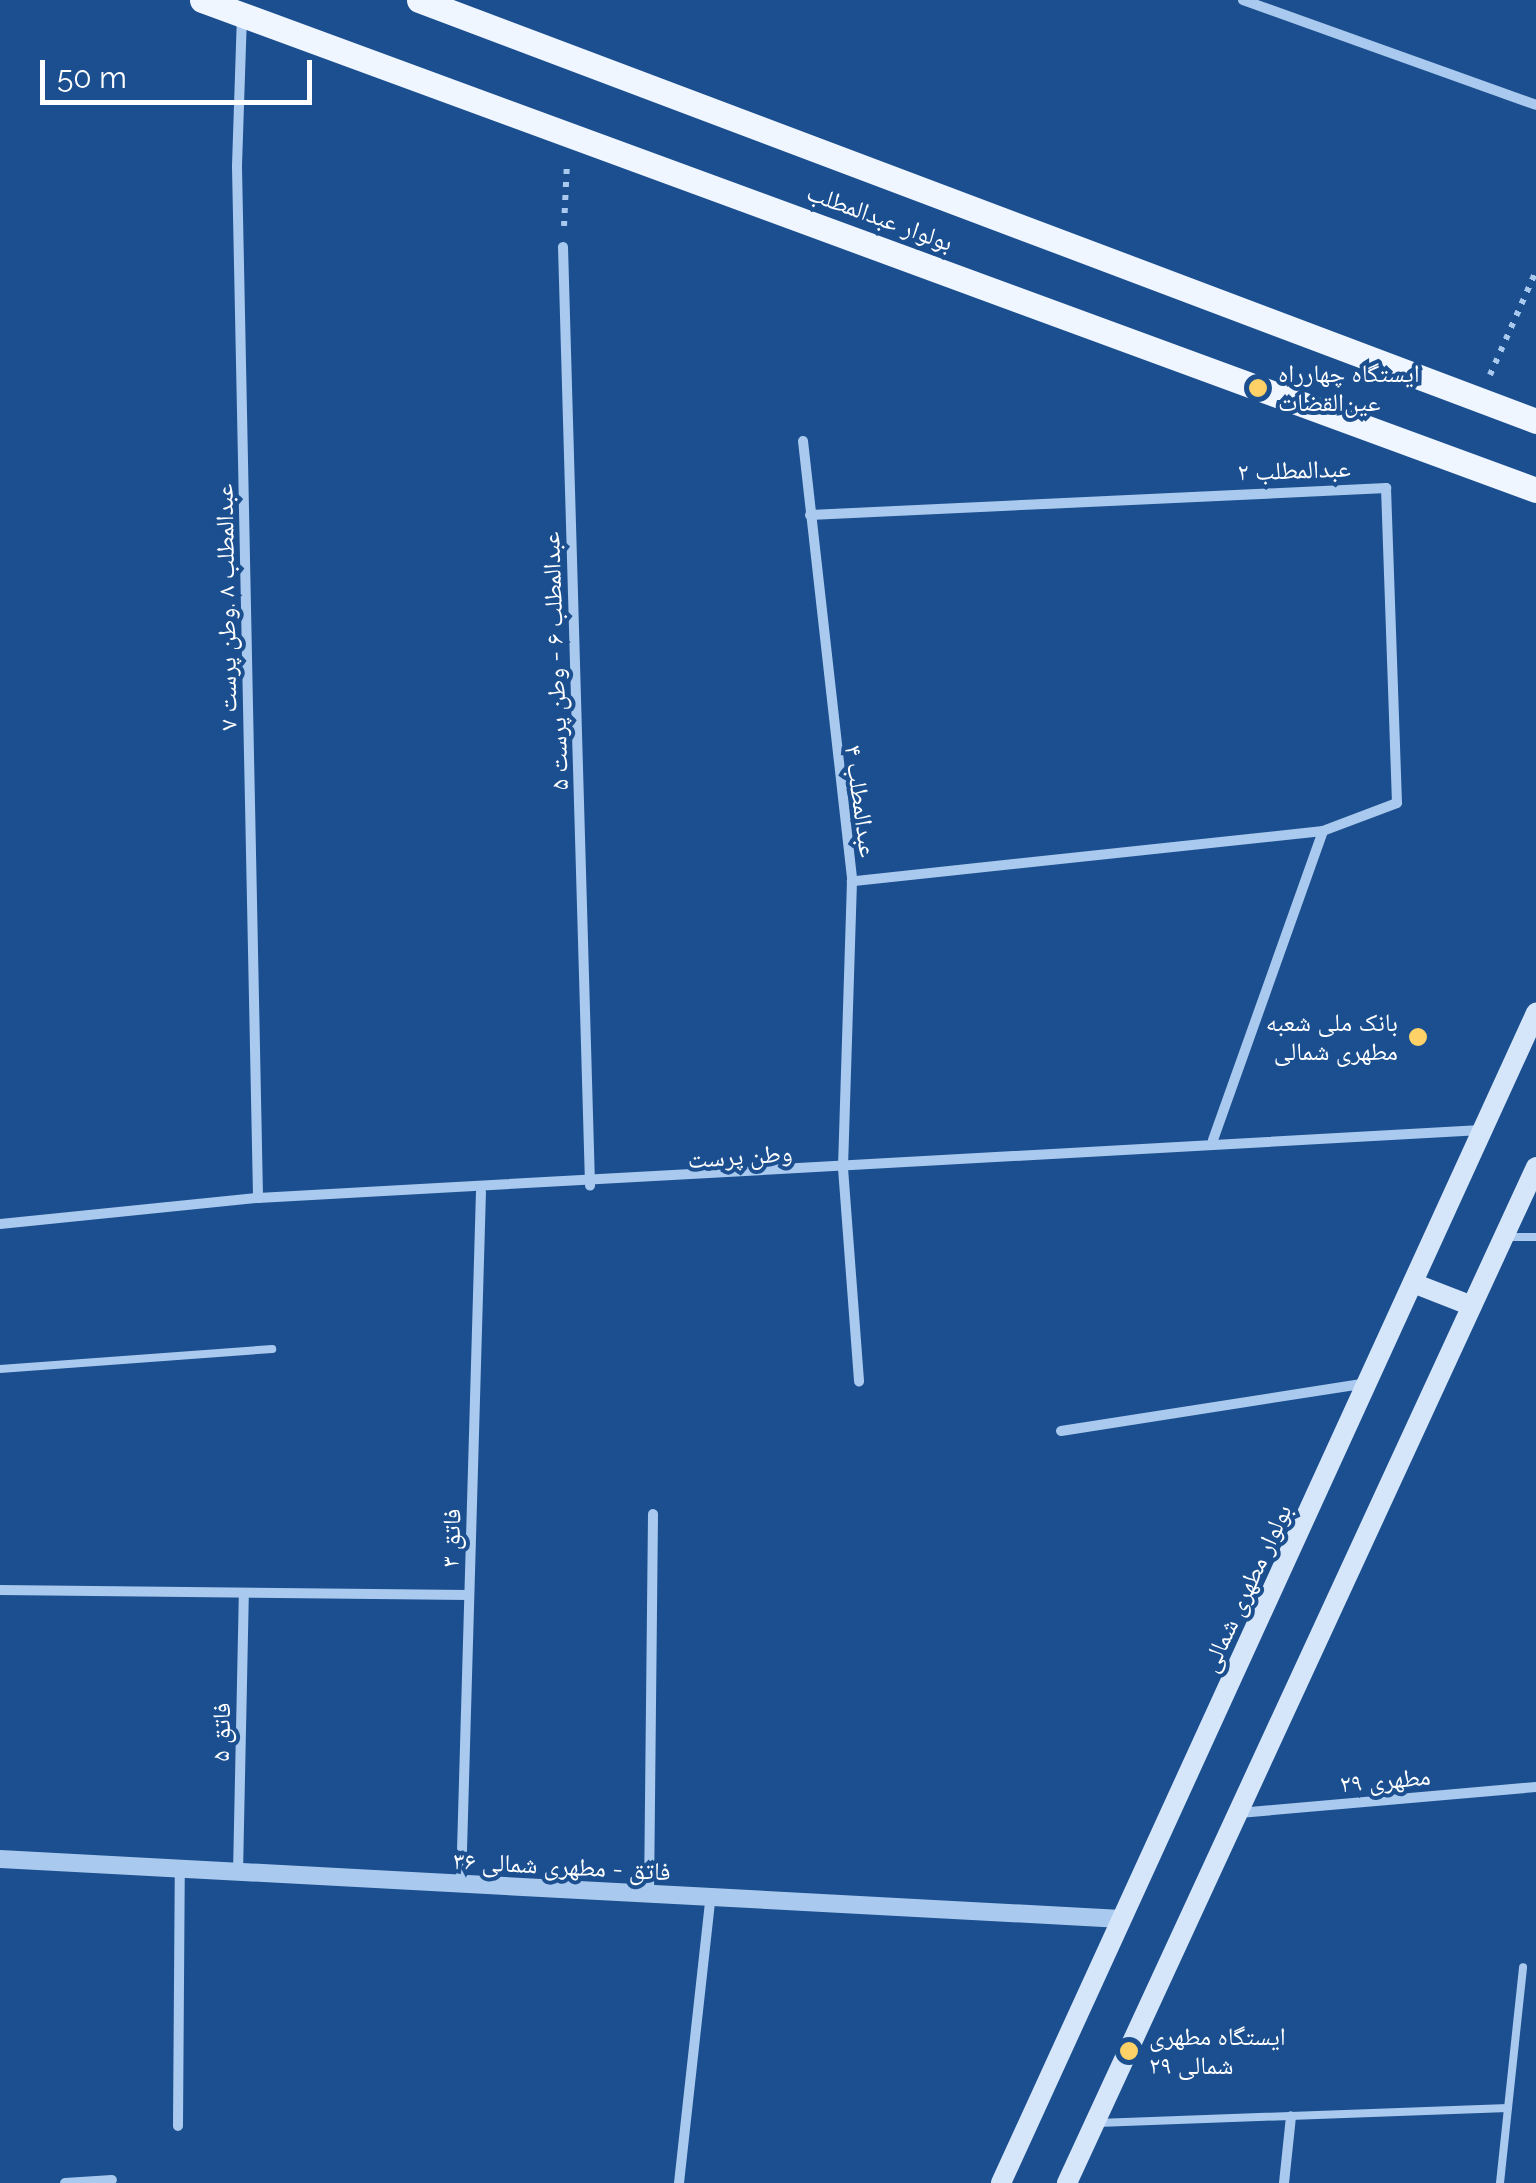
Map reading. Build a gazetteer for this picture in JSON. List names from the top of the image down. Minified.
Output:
{"streets":{"main road":["بولوار عبدالمطلب","بولوار مطهری شمالی"],"street":["عبدالمطلب ۲","عبدالمطلب ۸ .وطن پرست ۷","عبدالمطلب ۶ - وطن پرست ۵","عبدالمطلب ۴","وطن پرست","فاتق ۳","فاتق ۵","مطهری ۲۹","فاتق - مطهری شمالی ۳۶"]},"crossings":[["بولوار عبدالمطلب","عبدالمطلب ۸ .وطن پرست ۷"],["عبدالمطلب ۲","عبدالمطلب ۴"],["عبدالمطلب ۸ .وطن پرست ۷","وطن پرست"],["عبدالمطلب ۶ - وطن پرست ۵","وطن پرست"],["عبدالمطلب ۴","وطن پرست"],["وطن پرست","فاتق ۳"],["وطن پرست","بولوار مطهری شمالی"],["فاتق ۳","فاتق - مطهری شمالی ۳۶"],["بولوار مطهری شمالی","فاتق - مطهری شمالی ۳۶"],["فاتق ۵","فاتق - مطهری شمالی ۳۶"]],"places":["ایستگاه چهارراه عین‌القضات","بانک ملی شعبه مطهری شمالی","ایستگاه مطهری شمالی ۲۹"],"scale_bar":"50 m"}
